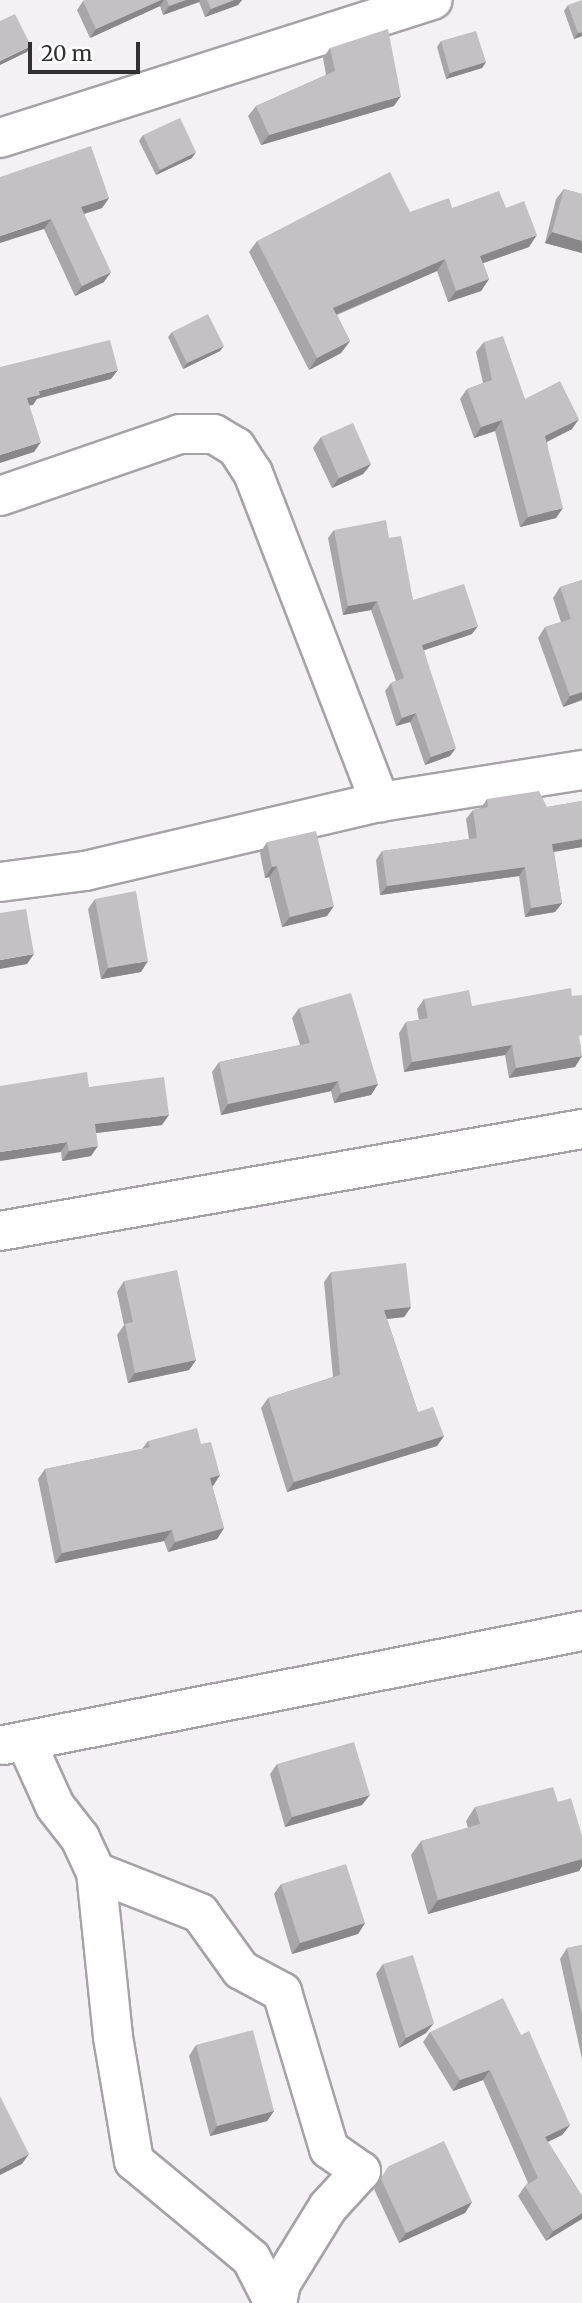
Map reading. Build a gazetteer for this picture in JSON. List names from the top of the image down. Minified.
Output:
{"scale_bar":"20 m"}
